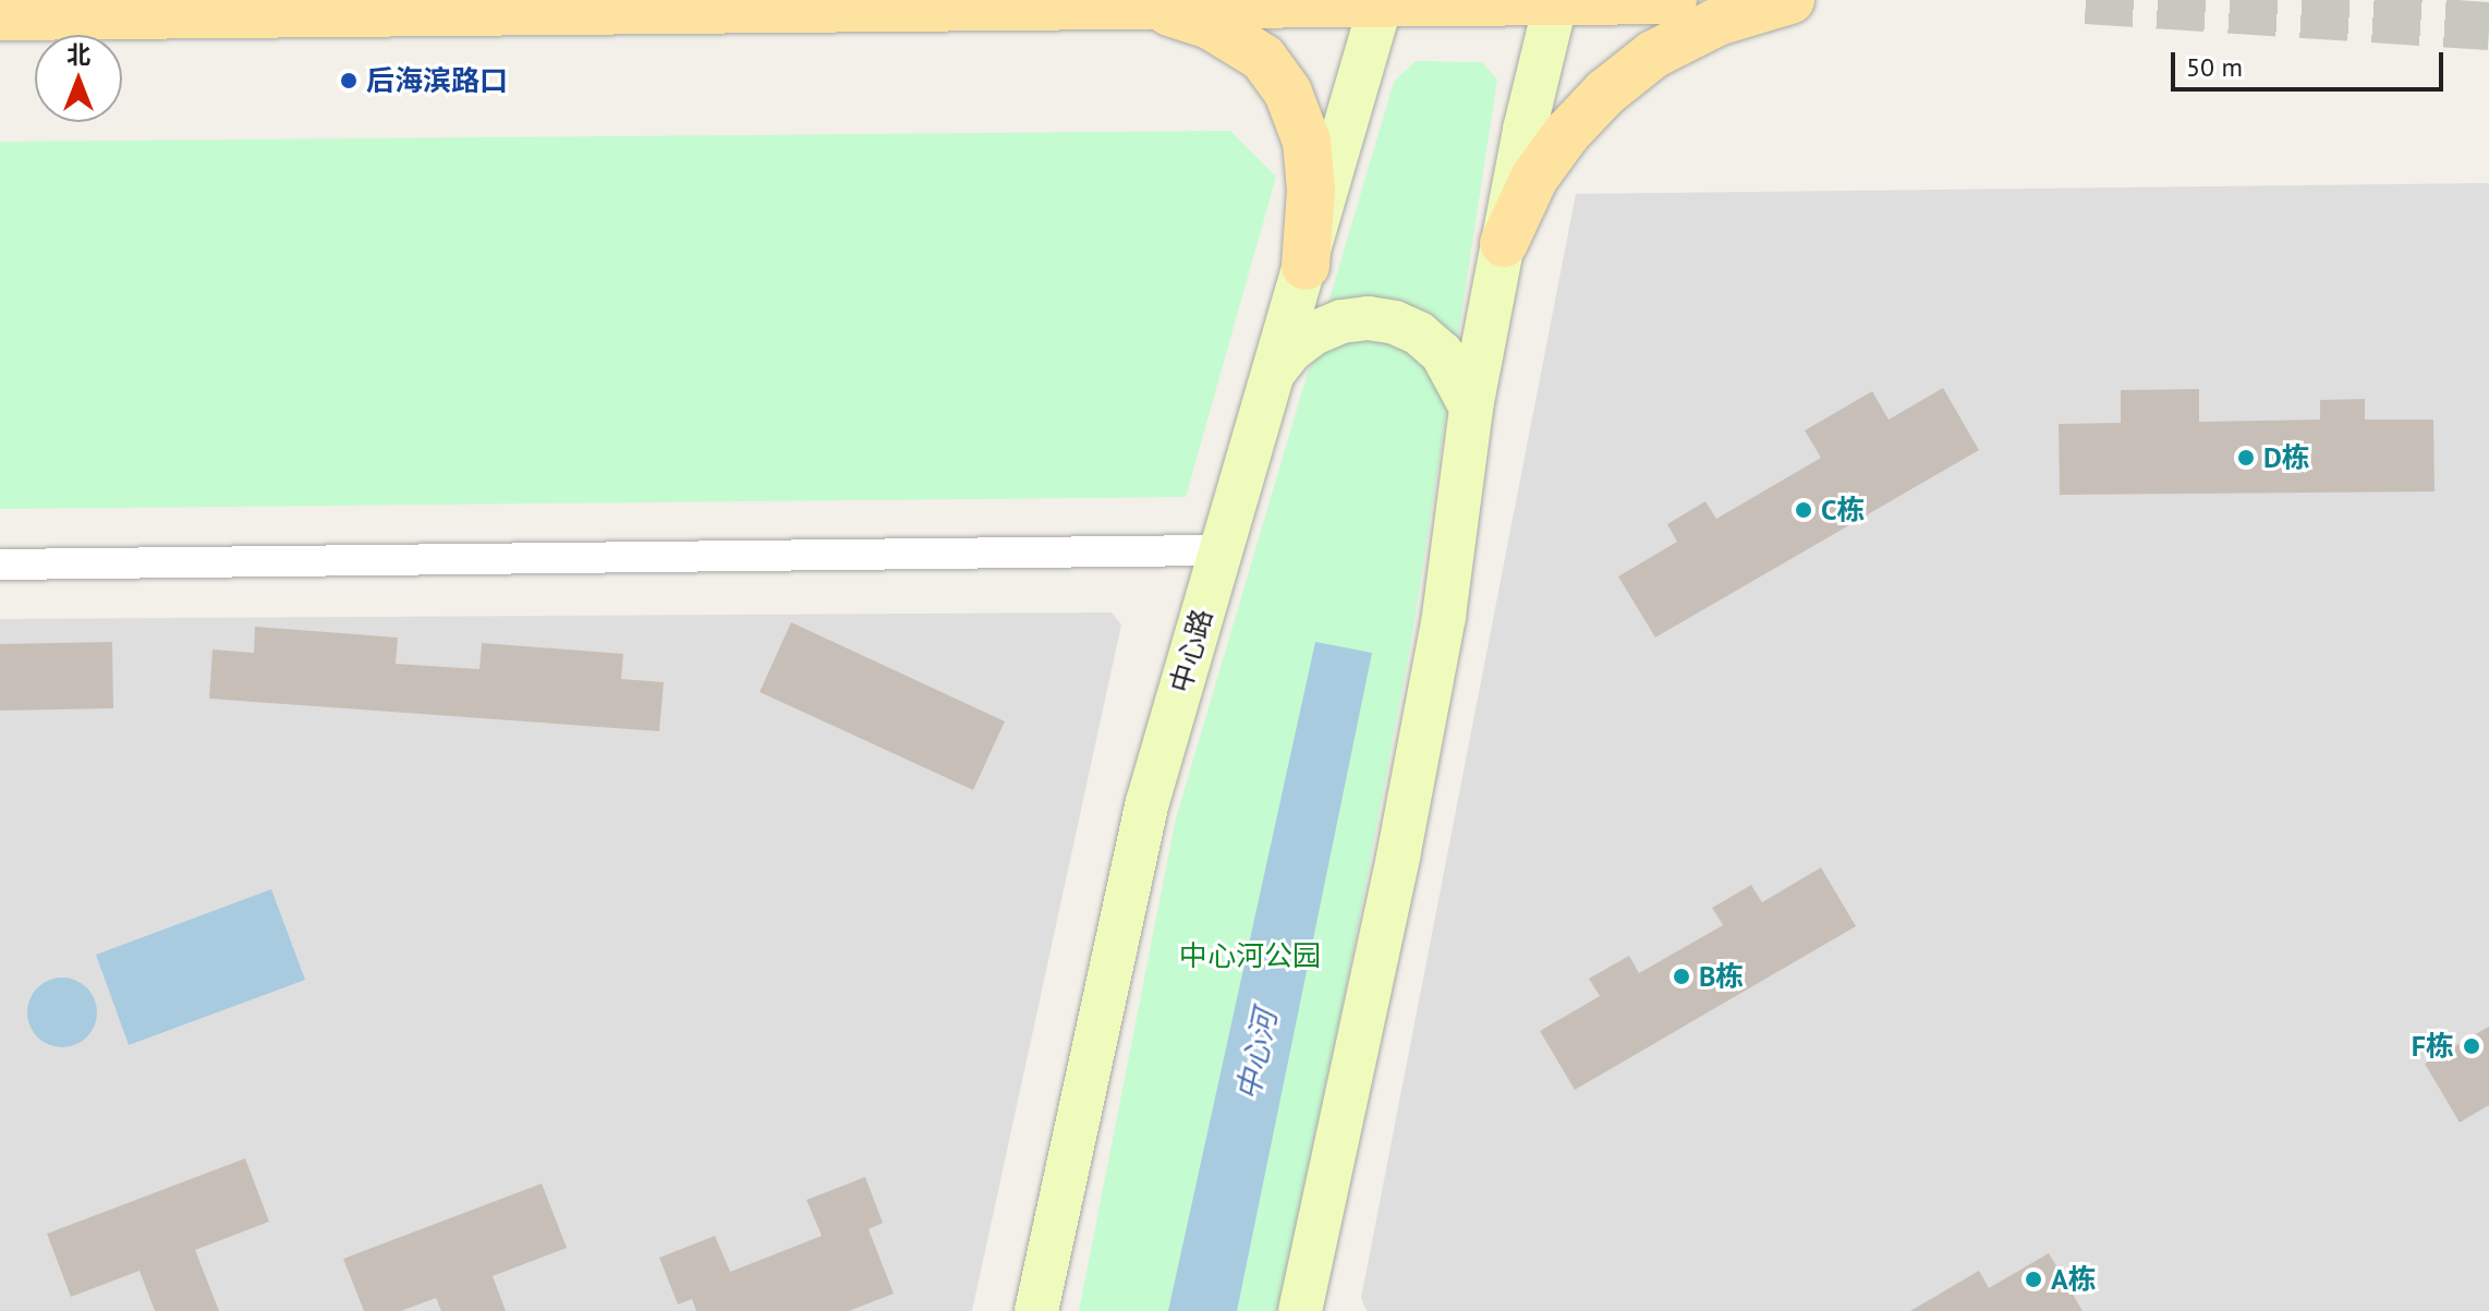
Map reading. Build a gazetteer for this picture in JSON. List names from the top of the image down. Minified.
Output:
{"streets":{"main road":["中心路"]},"water":["中心河"],"parks":["中心河公园"],"places":["后海滨路口","D栋","C栋","B栋","F栋","A栋"],"scale_bar":"50 m","north":"top"}
